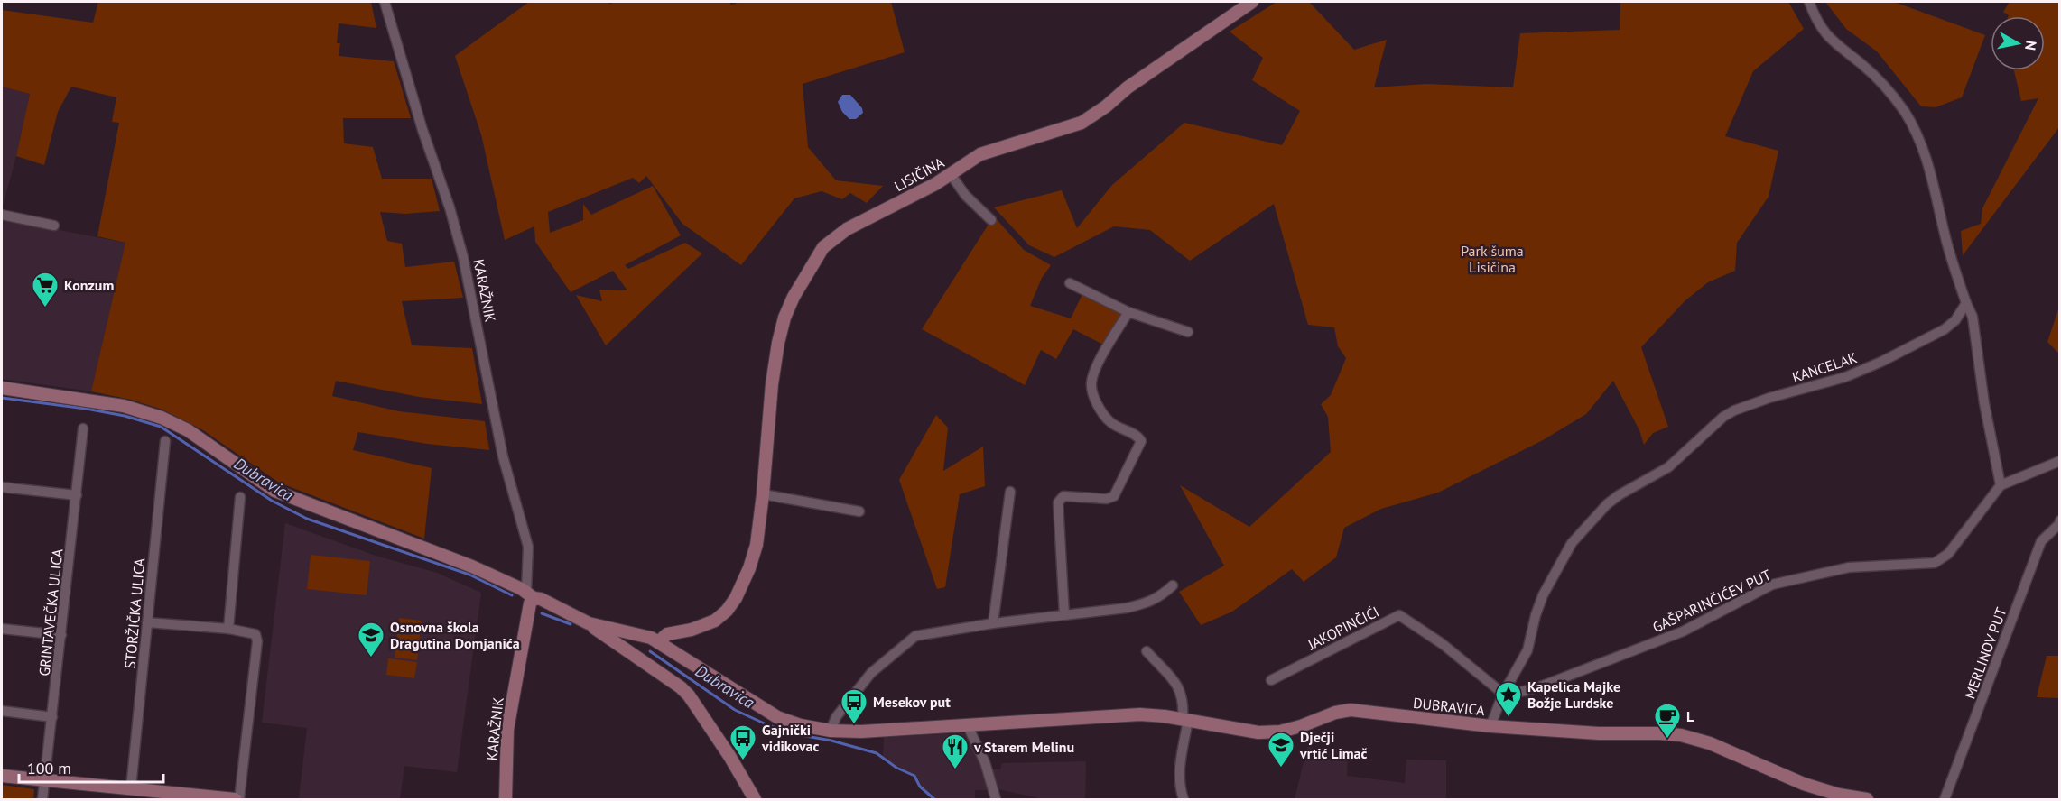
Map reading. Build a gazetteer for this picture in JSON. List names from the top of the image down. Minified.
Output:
{"streets":{"street":["LISIČINA","KARAŽNIK","KANCELAK","GAŠPARINČIĆEV PUT","GRINTAVEČKA ULICA","STORŽIČKA ULICA","JAKOPINČIĆI","MERLINOV PUT","DUBRAVICA"]},"crossings":[["LISIČINA","DUBRAVICA"],["KARAŽNIK","DUBRAVICA"],["KANCELAK","GAŠPARINČIĆEV PUT"],["KANCELAK","JAKOPINČIĆI"],["KANCELAK","DUBRAVICA"],["GAŠPARINČIĆEV PUT","JAKOPINČIĆI"]],"water":["Dubravica"],"parks":["Park šuma Lisičina"],"places":{"supermarket":["Konzum"],"school or university":["Osnovna škola Dragutina Domjanića","Dječji vrtić Limač"],"place":["Kapelica Majke Božje Lurdske"],"bus stop":["Mesekov put","Gajnički vidikovac"],"cafe":["L"],"restaurant":["v Starem Melinu"]},"scale_bar":"100 m","north":"right"}
